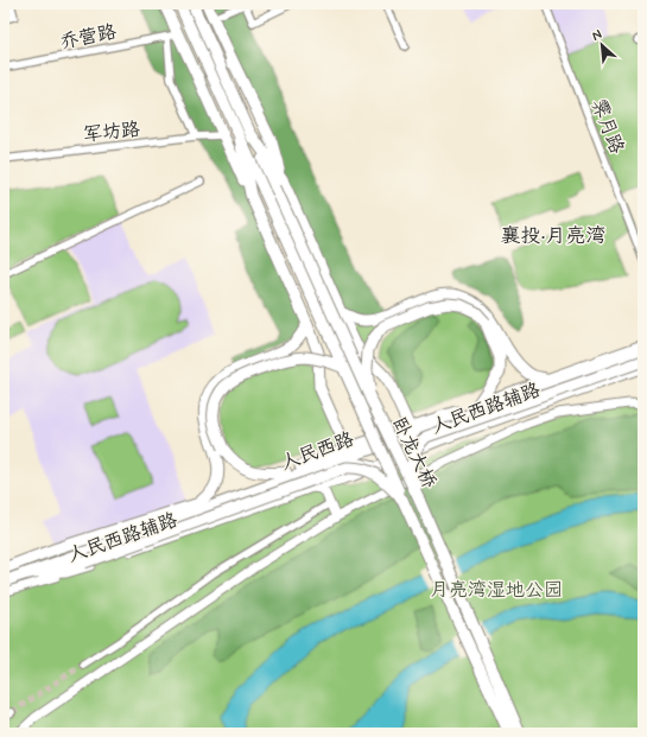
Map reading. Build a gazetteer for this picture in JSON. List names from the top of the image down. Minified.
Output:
{"streets":{"main road":["人民西路","卧龙大桥"],"street":["乔营路","霁月路","军坊路","人民西路辅路"]},"crossings":[["人民西路辅路","人民西路"]],"districts":["襄投·月亮湾"],"parks":["月亮湾湿地公园"],"north":"top left"}
